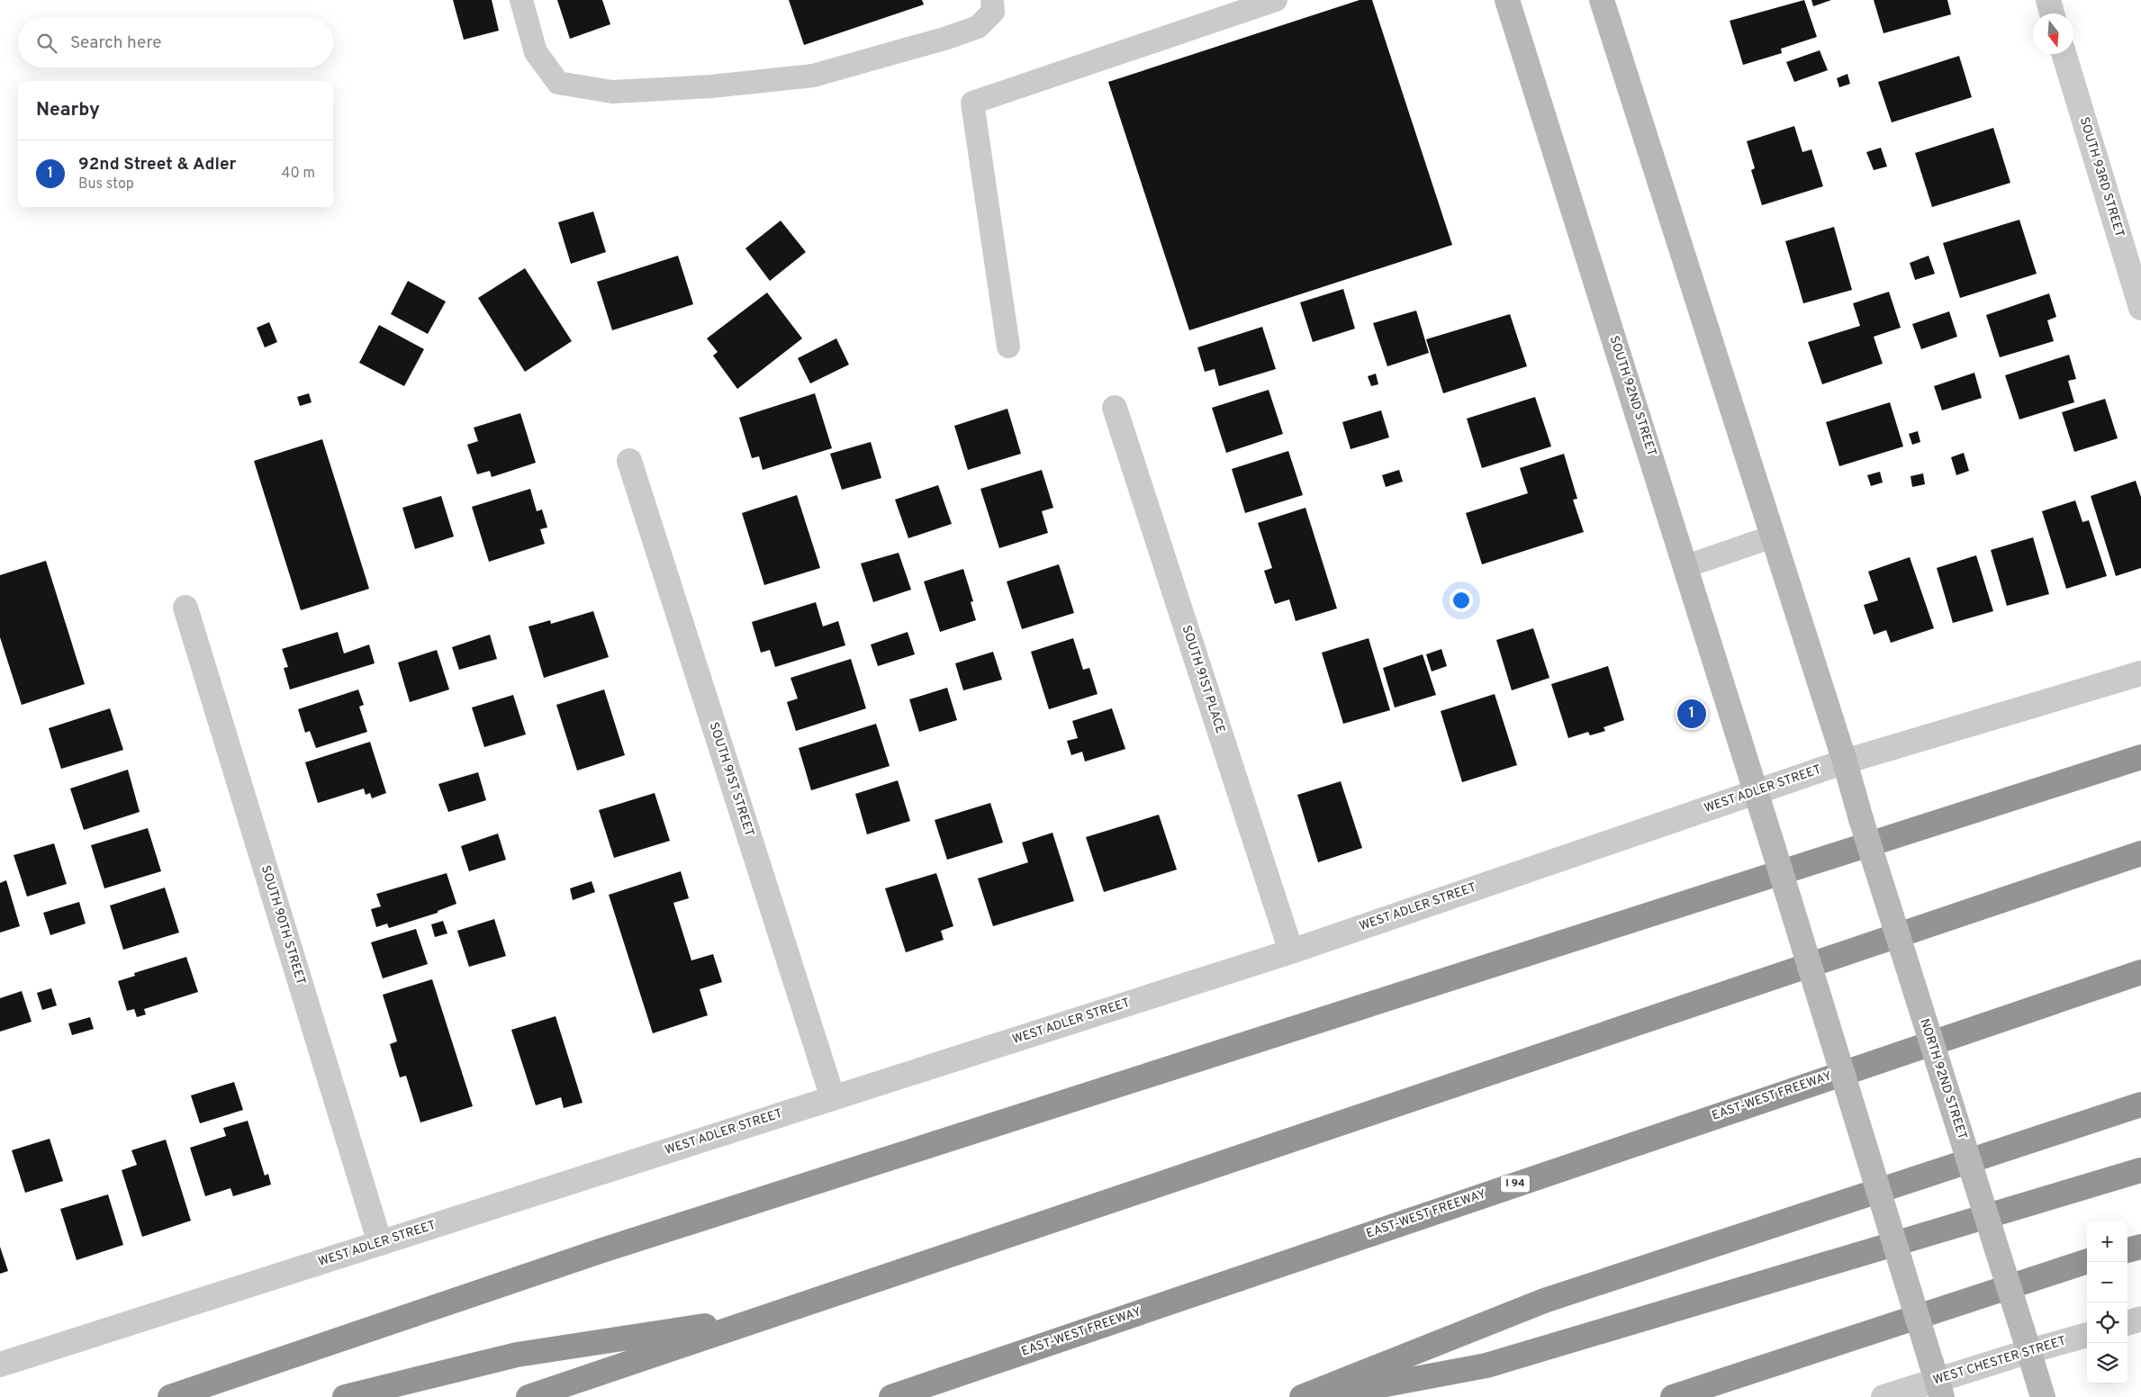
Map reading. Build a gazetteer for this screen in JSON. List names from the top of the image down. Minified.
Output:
{"streets":{"highway":["EAST-WEST FREEWAY","I 94"],"street":["SOUTH 93RD STREET","SOUTH 92ND STREET","SOUTH 91ST PLACE","SOUTH 91ST STREET","WEST ADLER STREET","SOUTH 90TH STREET","NORTH 92ND STREET","WEST CHESTER STREET"]},"crossings":[["SOUTH 92ND STREET","WEST ADLER STREET"],["SOUTH 91ST PLACE","WEST ADLER STREET"],["SOUTH 91ST STREET","WEST ADLER STREET"],["WEST ADLER STREET","SOUTH 90TH STREET"],["WEST ADLER STREET","NORTH 92ND STREET"],["NORTH 92ND STREET","WEST CHESTER STREET"]],"north":"bottom","page":{"search":"Search here","heading":"Nearby","list":[{"mark":"1","name":"92nd Street & Adler","note":"Bus stop","value":"40 m"}],"pins":"1","map_buttons":["+","−"]}}
